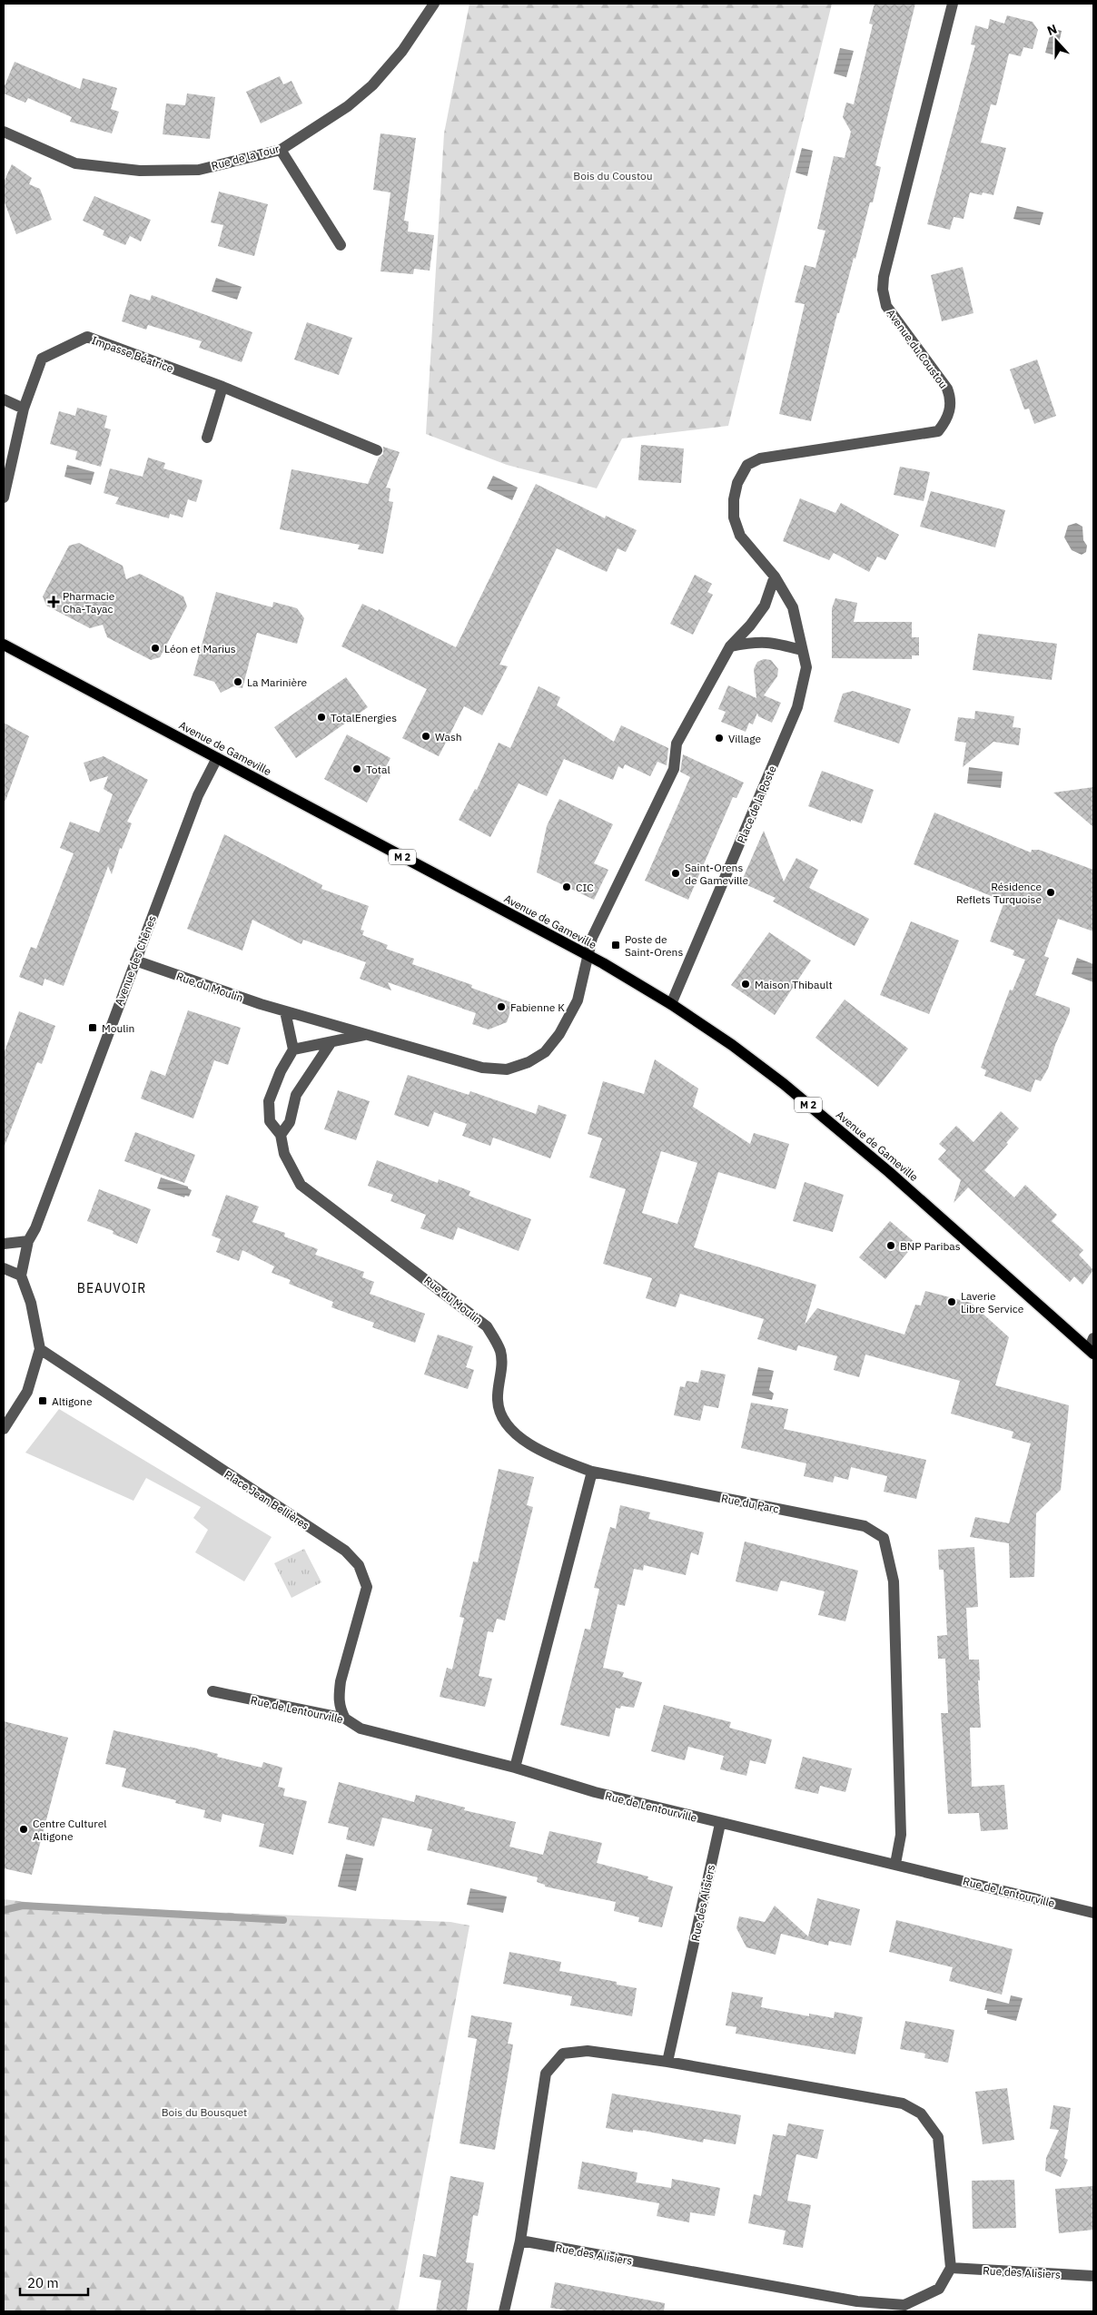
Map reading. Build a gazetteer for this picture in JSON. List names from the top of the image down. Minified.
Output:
{"streets":{"main road":["Avenue de Gameville","M 2"],"street":["Rue de la Tour","Avenue du Coustou","Impasse Béatrice","Place de la Poste","Avenue des Chênes","Rue du Moulin","Place Jean Bellières","Rue du Parc","Rue de Lentourville","Rue des Alisiers"]},"crossings":[["Avenue du Coustou","Place de la Poste"],["Avenue de Gameville","Place de la Poste"],["Avenue de Gameville","Avenue des Chênes"],["Avenue de Gameville","Rue du Moulin"],["Avenue des Chênes","Rue du Moulin"],["Rue du Moulin","Rue du Parc"],["Place Jean Bellières","Rue de Lentourville"],["Rue du Parc","Rue de Lentourville"],["Rue de Lentourville","Rue des Alisiers"]],"districts":["BEAUVOIR"],"parks":["Bois du Coustou","Bois du Bousquet"],"places":{"health":["Pharmacie Cha-Tayac"],"other":["Léon et Marius","La Marinière","TotalEnergies","Wash","Village","Total","Saint-Orens de Gameville","CIC","Résidence Reflets Turquoise","Maison Thibault","Fabienne K","BNP Paribas","Laverie Libre Service","Centre Culturel Altigone"],"transit":["Poste de Saint-Orens","Moulin","Altigone"]},"scale_bar":"20 m","north":"top"}
